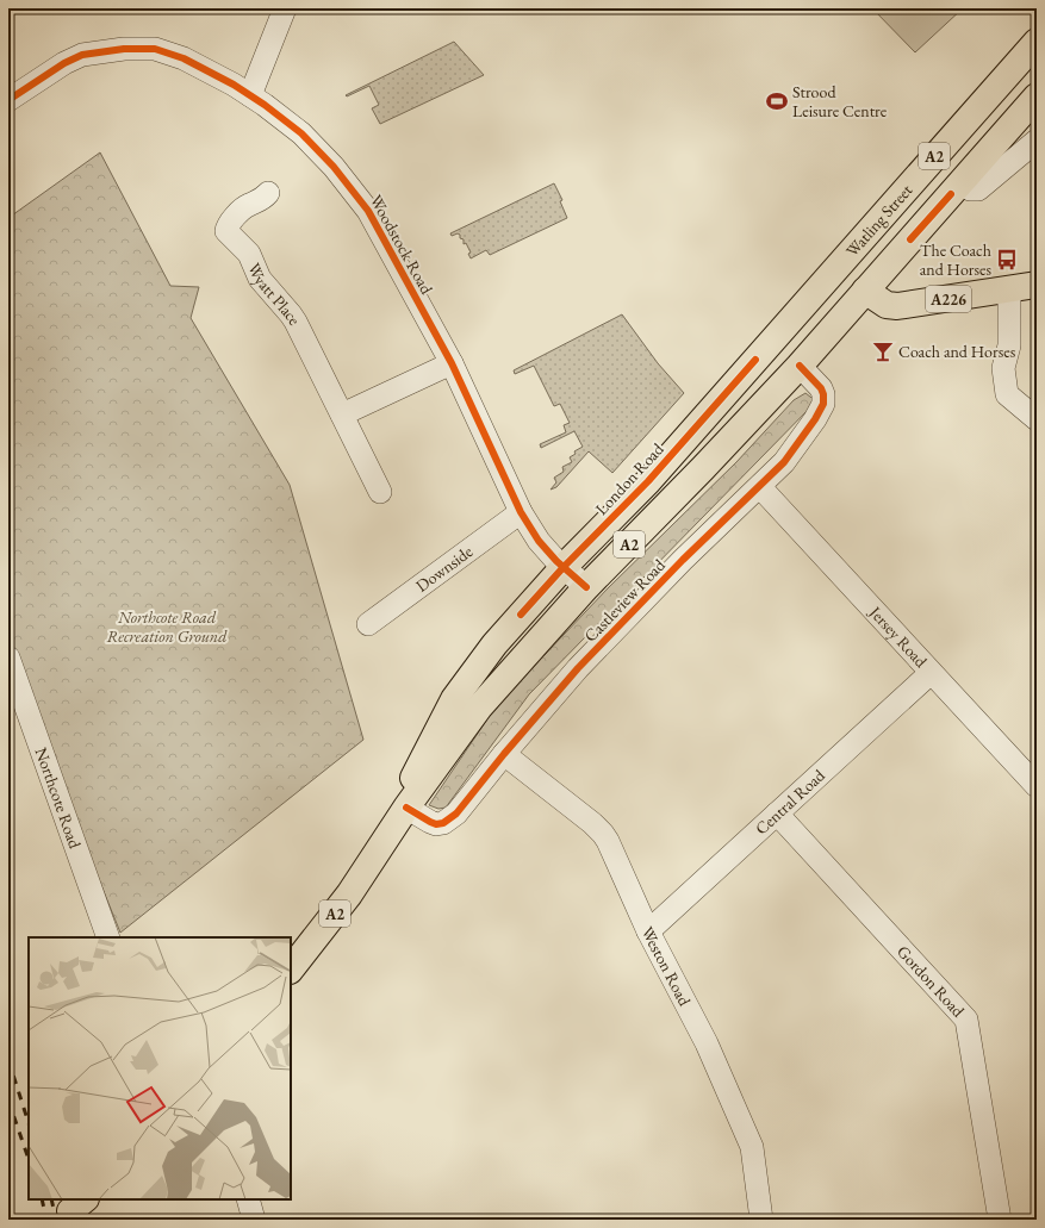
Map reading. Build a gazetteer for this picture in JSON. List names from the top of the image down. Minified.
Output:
{"streets":{"main road":["A2","Watling Street","A226","London Road"],"street":["Woodstock Road","Wyatt Place","Downside","Castleview Road","Jersey Road","Northcote Road","Central Road","Weston Road","Gordon Road"]},"crossings":[["A2","A226"],["A2","London Road"],["Watling Street","London Road"],["Woodstock Road","London Road"],["Woodstock Road","Downside"],["A226","London Road"],["London Road","Castleview Road"],["Castleview Road","Jersey Road"],["Castleview Road","Weston Road"],["Jersey Road","Central Road"],["Central Road","Weston Road"],["Central Road","Gordon Road"]],"parks":["Northcote Road Recreation Ground"],"places":{"sports":["Strood Leisure Centre"],"bus stop":["The Coach and Horses"],"bar":["Coach and Horses"]}}
